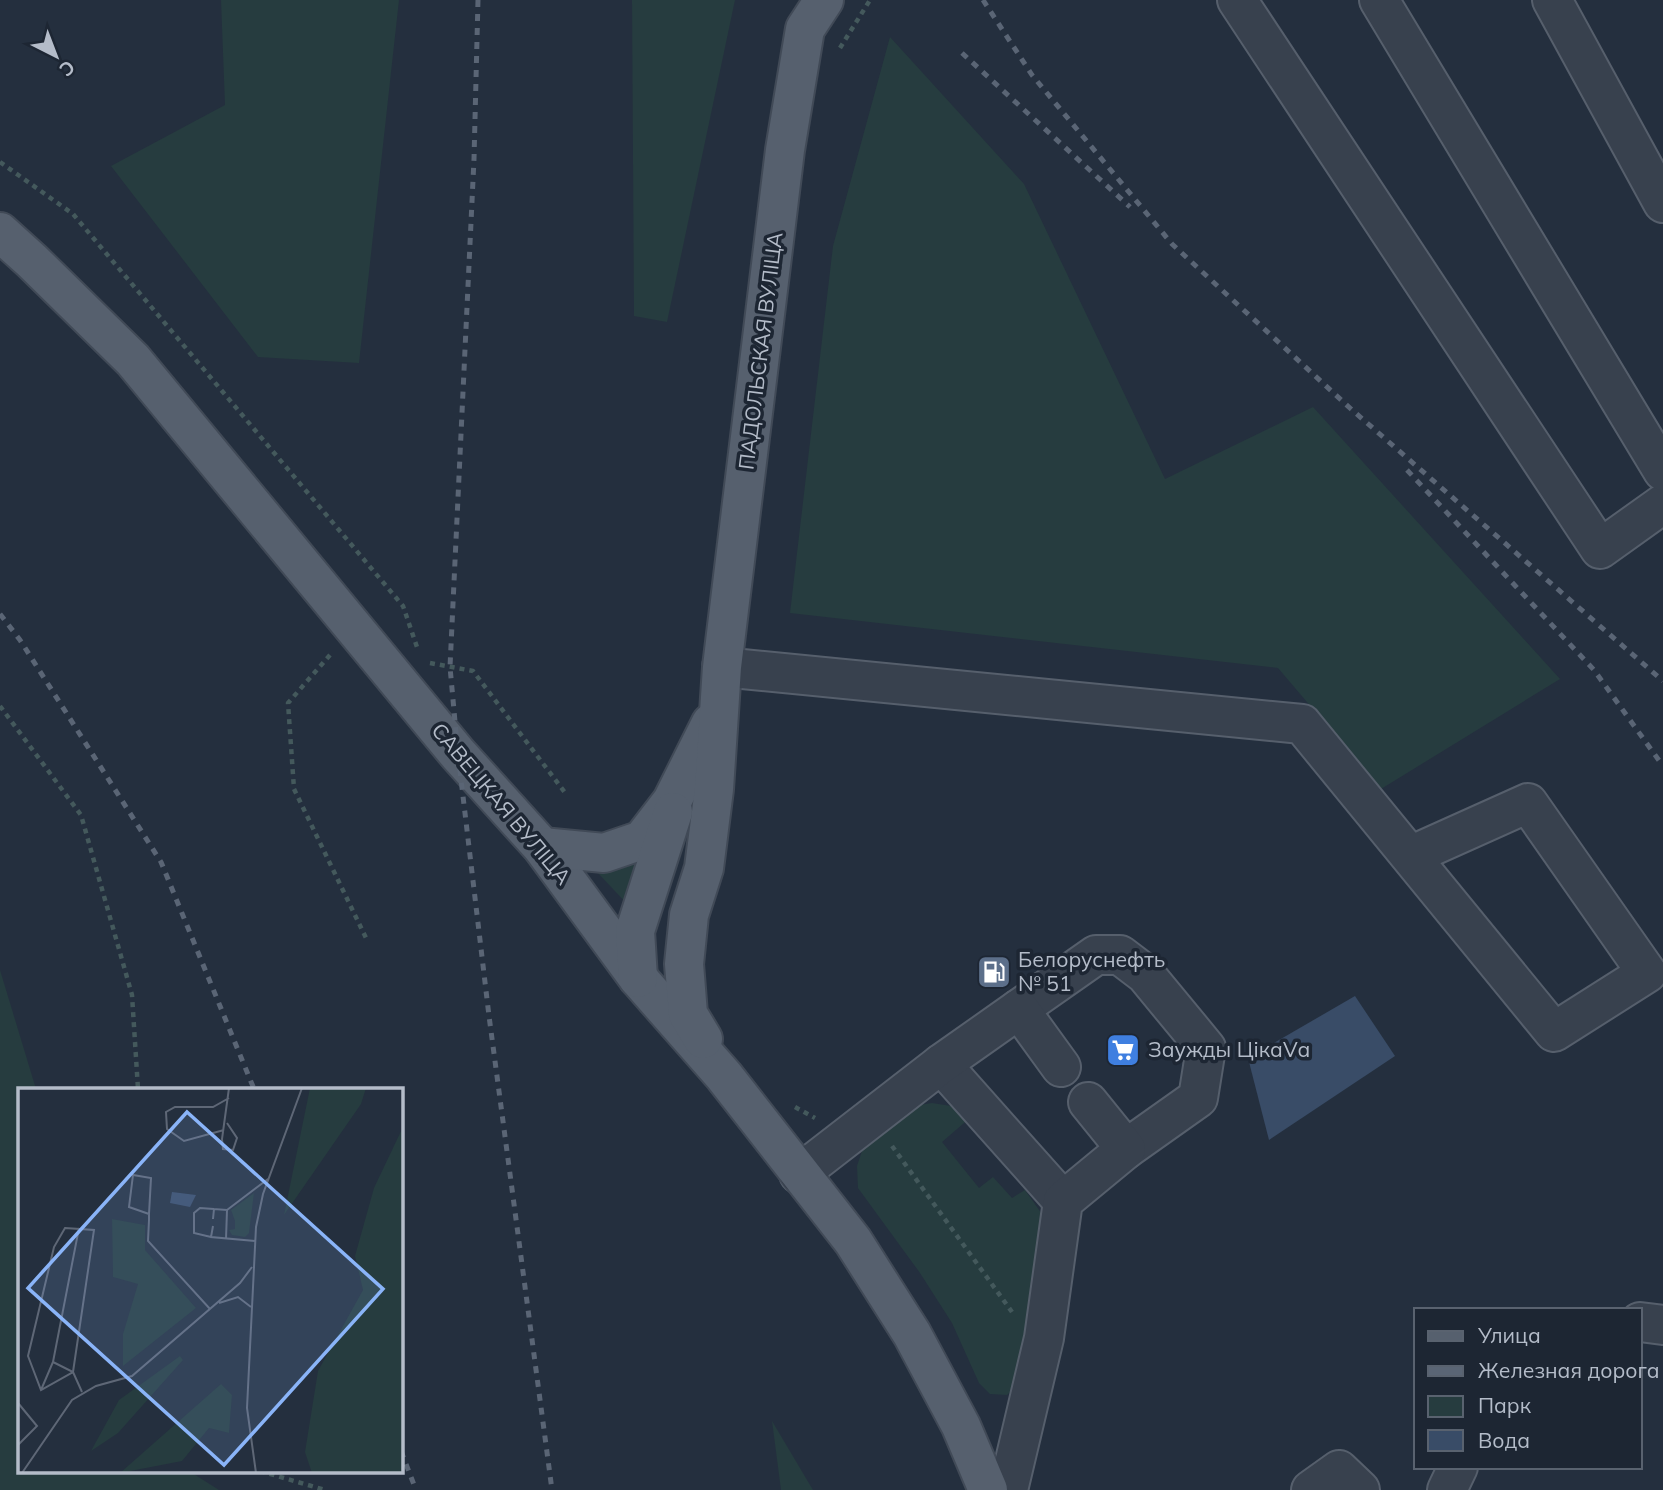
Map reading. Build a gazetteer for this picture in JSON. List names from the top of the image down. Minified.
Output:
{"streets":{"main road":["ПАДОЛЬСКАЯ ВУЛІЦА","САВЕЦКАЯ ВУЛІЦА"]},"crossings":[["ПАДОЛЬСКАЯ ВУЛІЦА","САВЕЦКАЯ ВУЛІЦА"]],"places":{"fuel station":["Белоруснефть № 51"],"supermarket":["Заужды ЦікаVа"]},"legend":["Улица","Железная дорога","Парк","Вода"],"north":"bottom right"}
